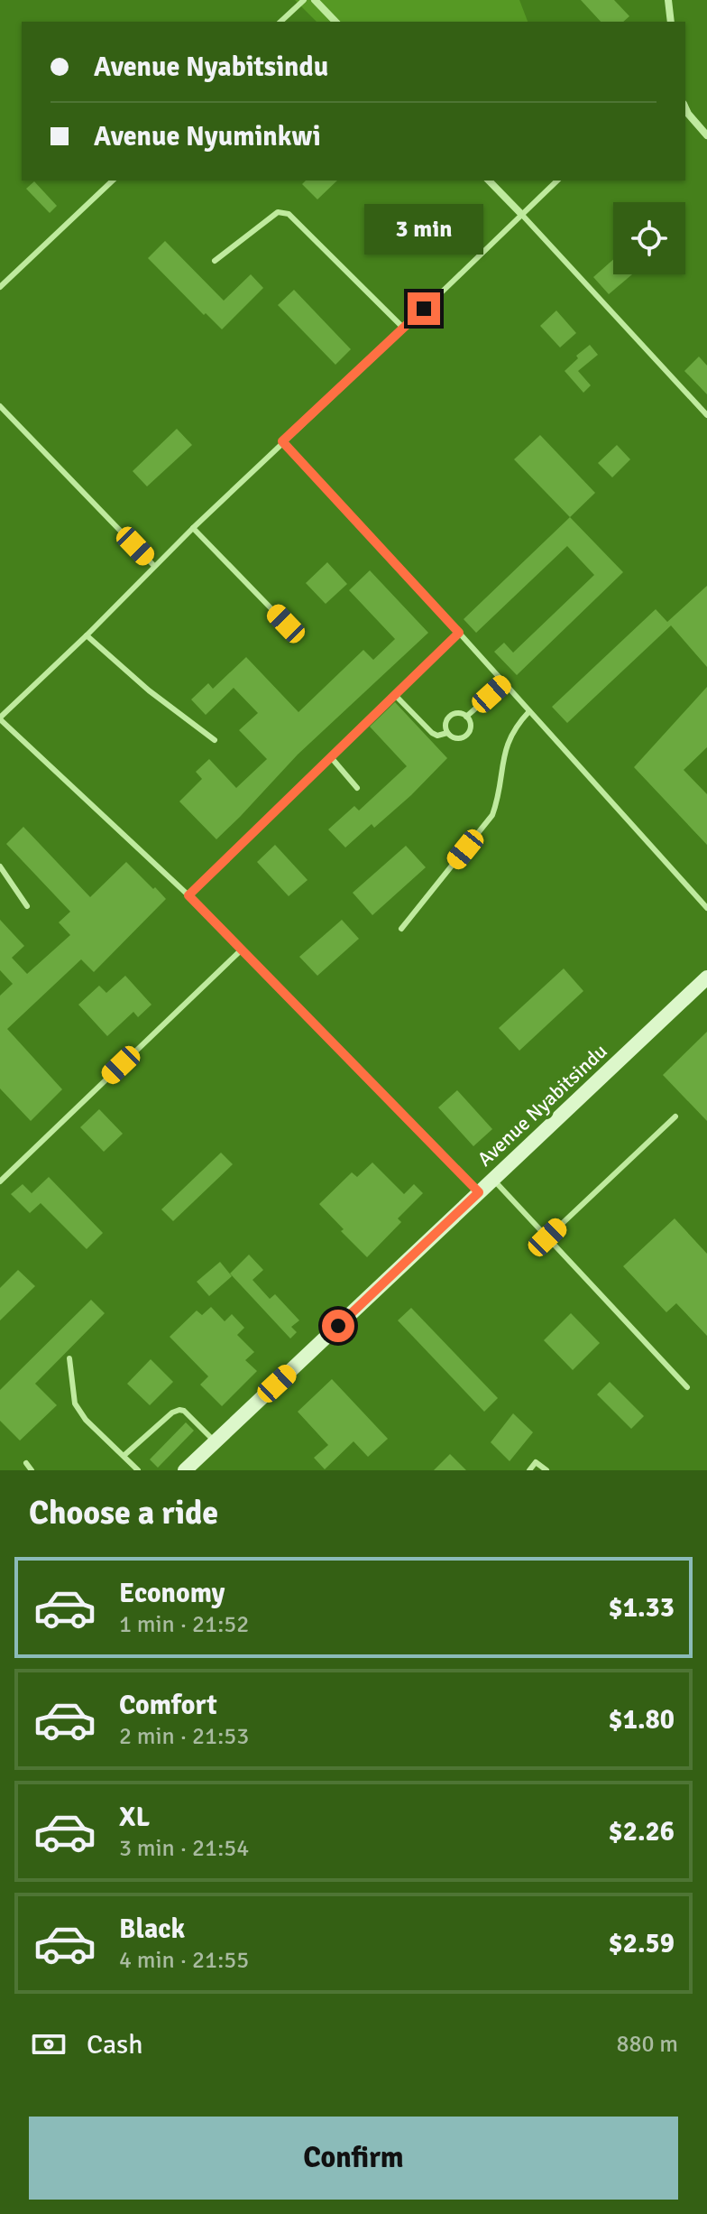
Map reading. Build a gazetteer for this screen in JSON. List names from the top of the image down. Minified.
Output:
{"streets":{"street":["Avenue Nyabitsindu"]},"page":{"banner":["Avenue Nyabitsindu","Avenue Nyuminkwi"],"bubble":"3 min","heading":"Choose a ride","list":[{"name":"Economy","note":"1 min · 21:52","value":"$1.33"},{"name":"Comfort","note":"2 min · 21:53","value":"$1.80"},{"name":"XL","note":"3 min · 21:54","value":"$2.26"},{"name":"Black","note":"4 min · 21:55","value":"$2.59"}],"pay":["Cash","880 m"],"buttons":"Confirm"}}
